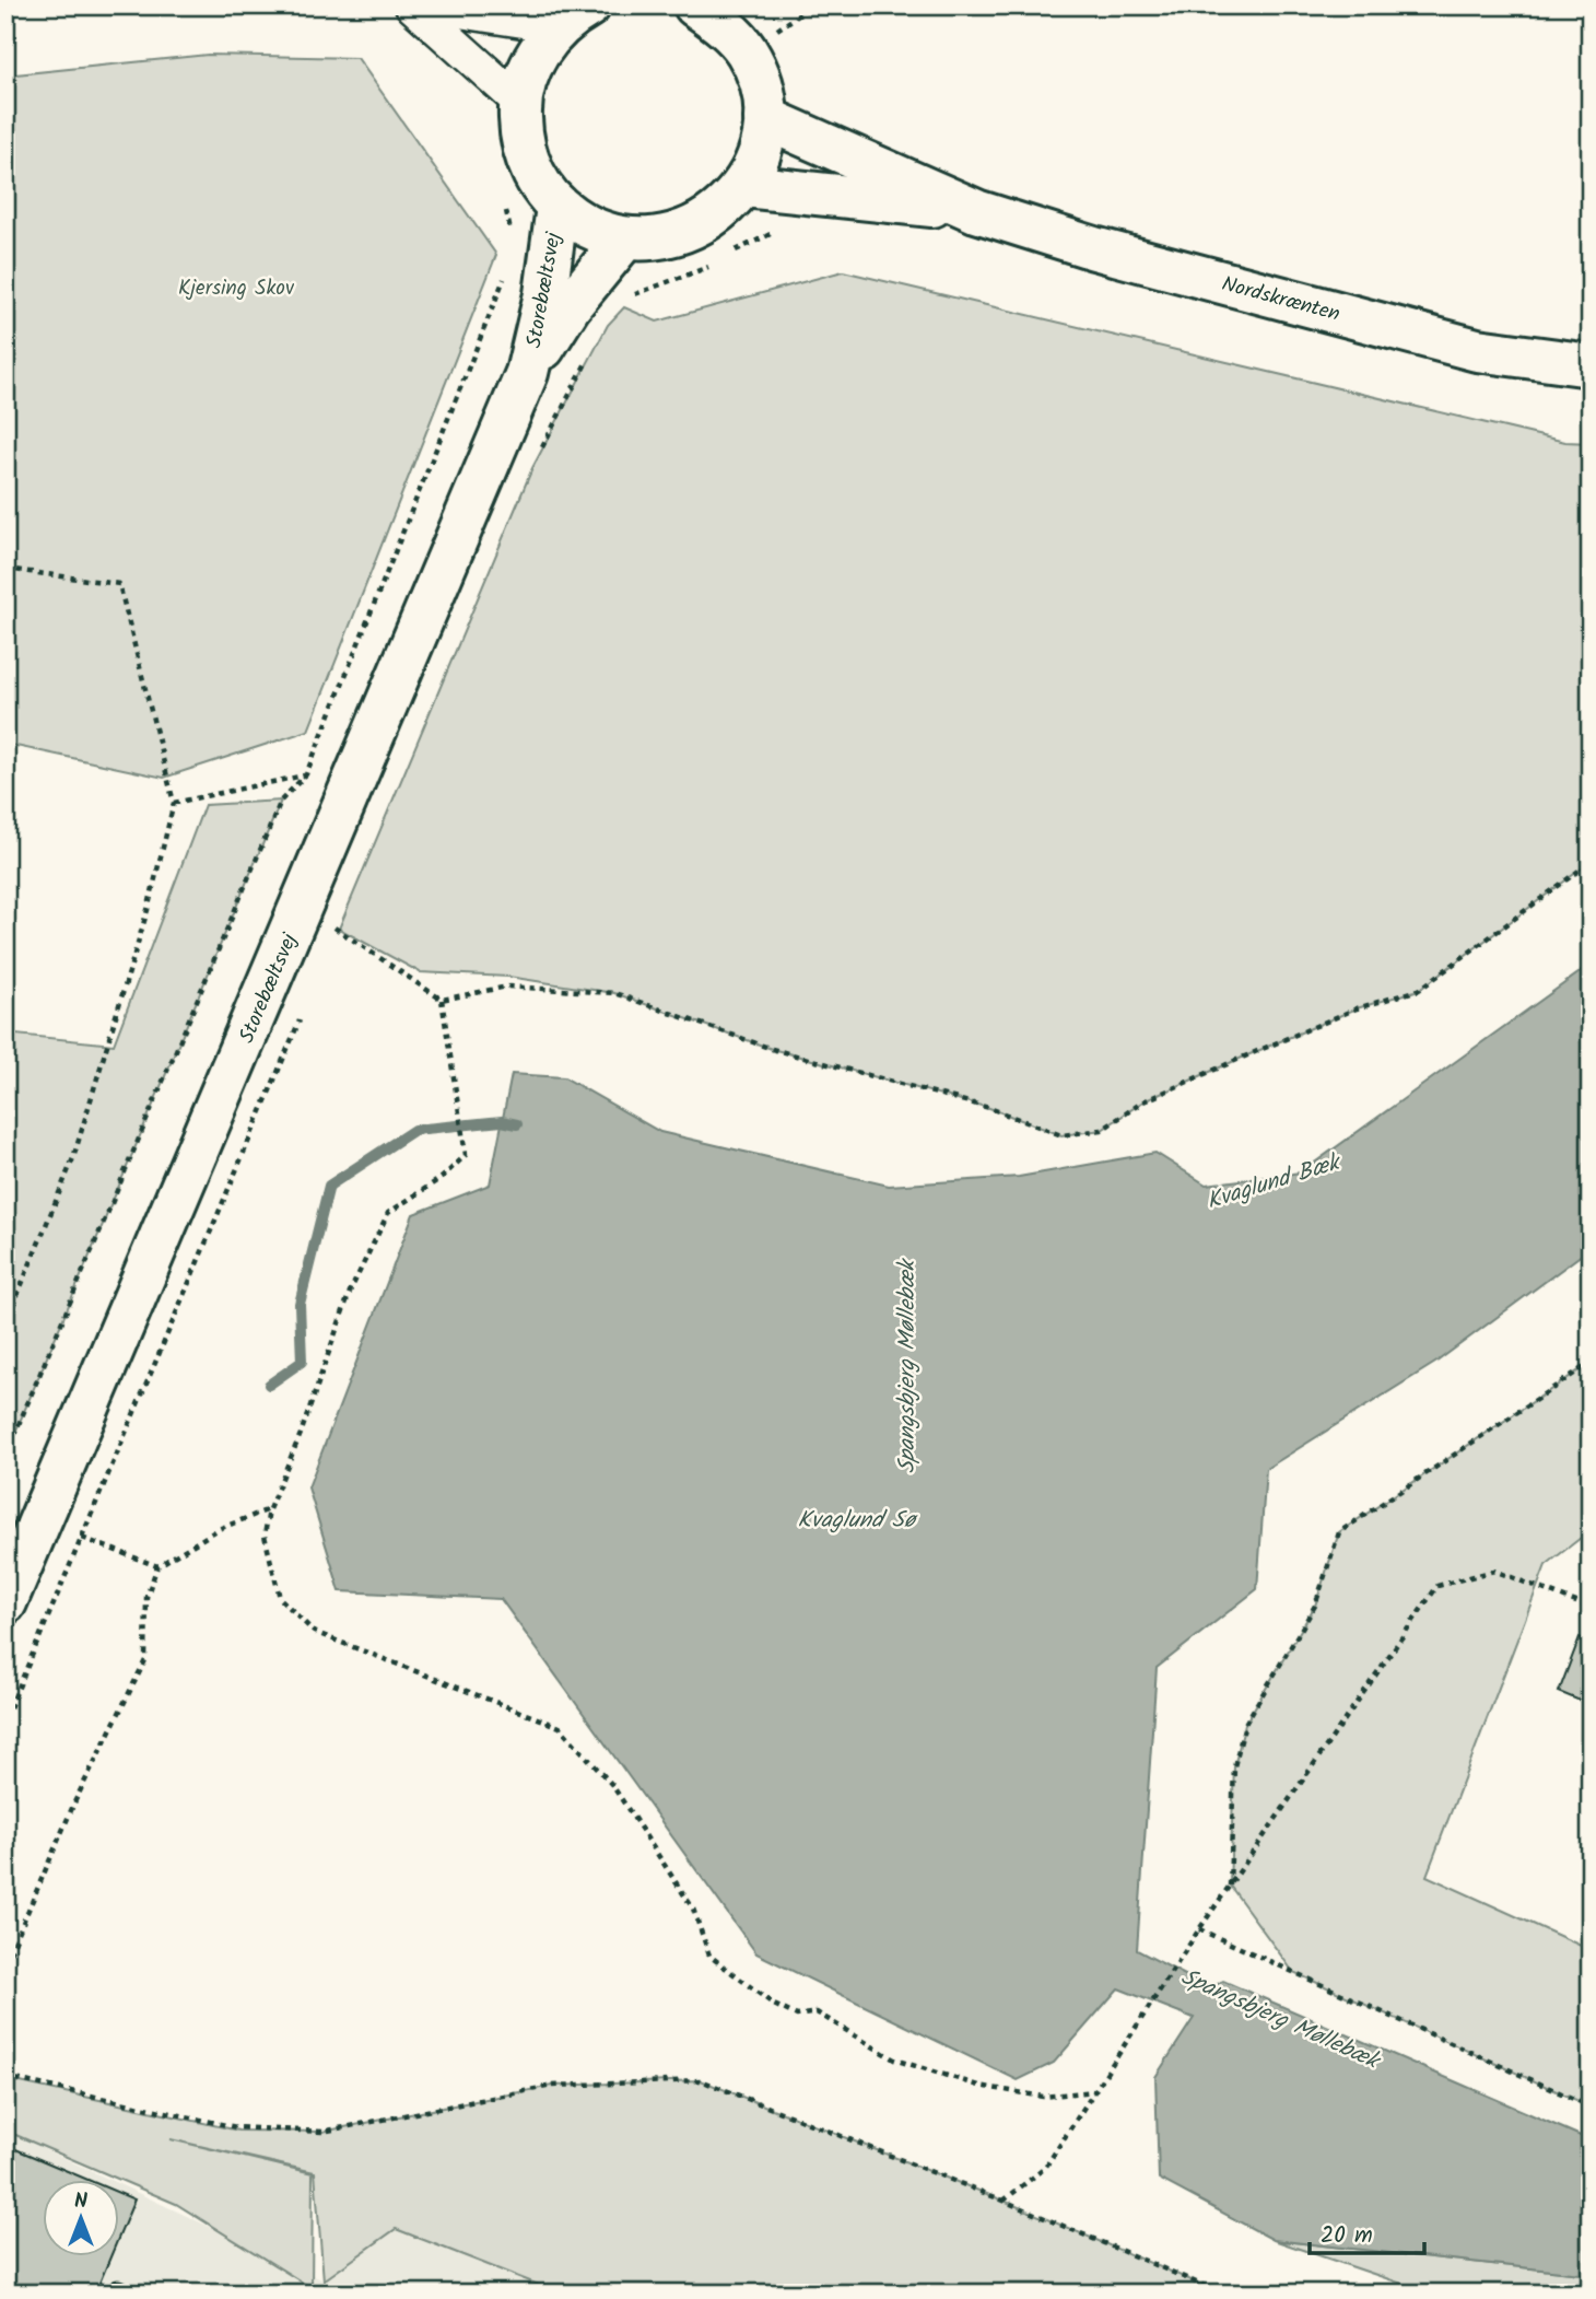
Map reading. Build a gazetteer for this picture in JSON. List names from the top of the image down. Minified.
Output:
{"streets":{"street":["Storebæltsvej","Nordskrænten"]},"water":["Kvaglund Bæk","Spangsbjerg Møllebæk","Kvaglund Sø"],"parks":["Kjersing Skov"],"scale_bar":"20 m","north":"top"}
